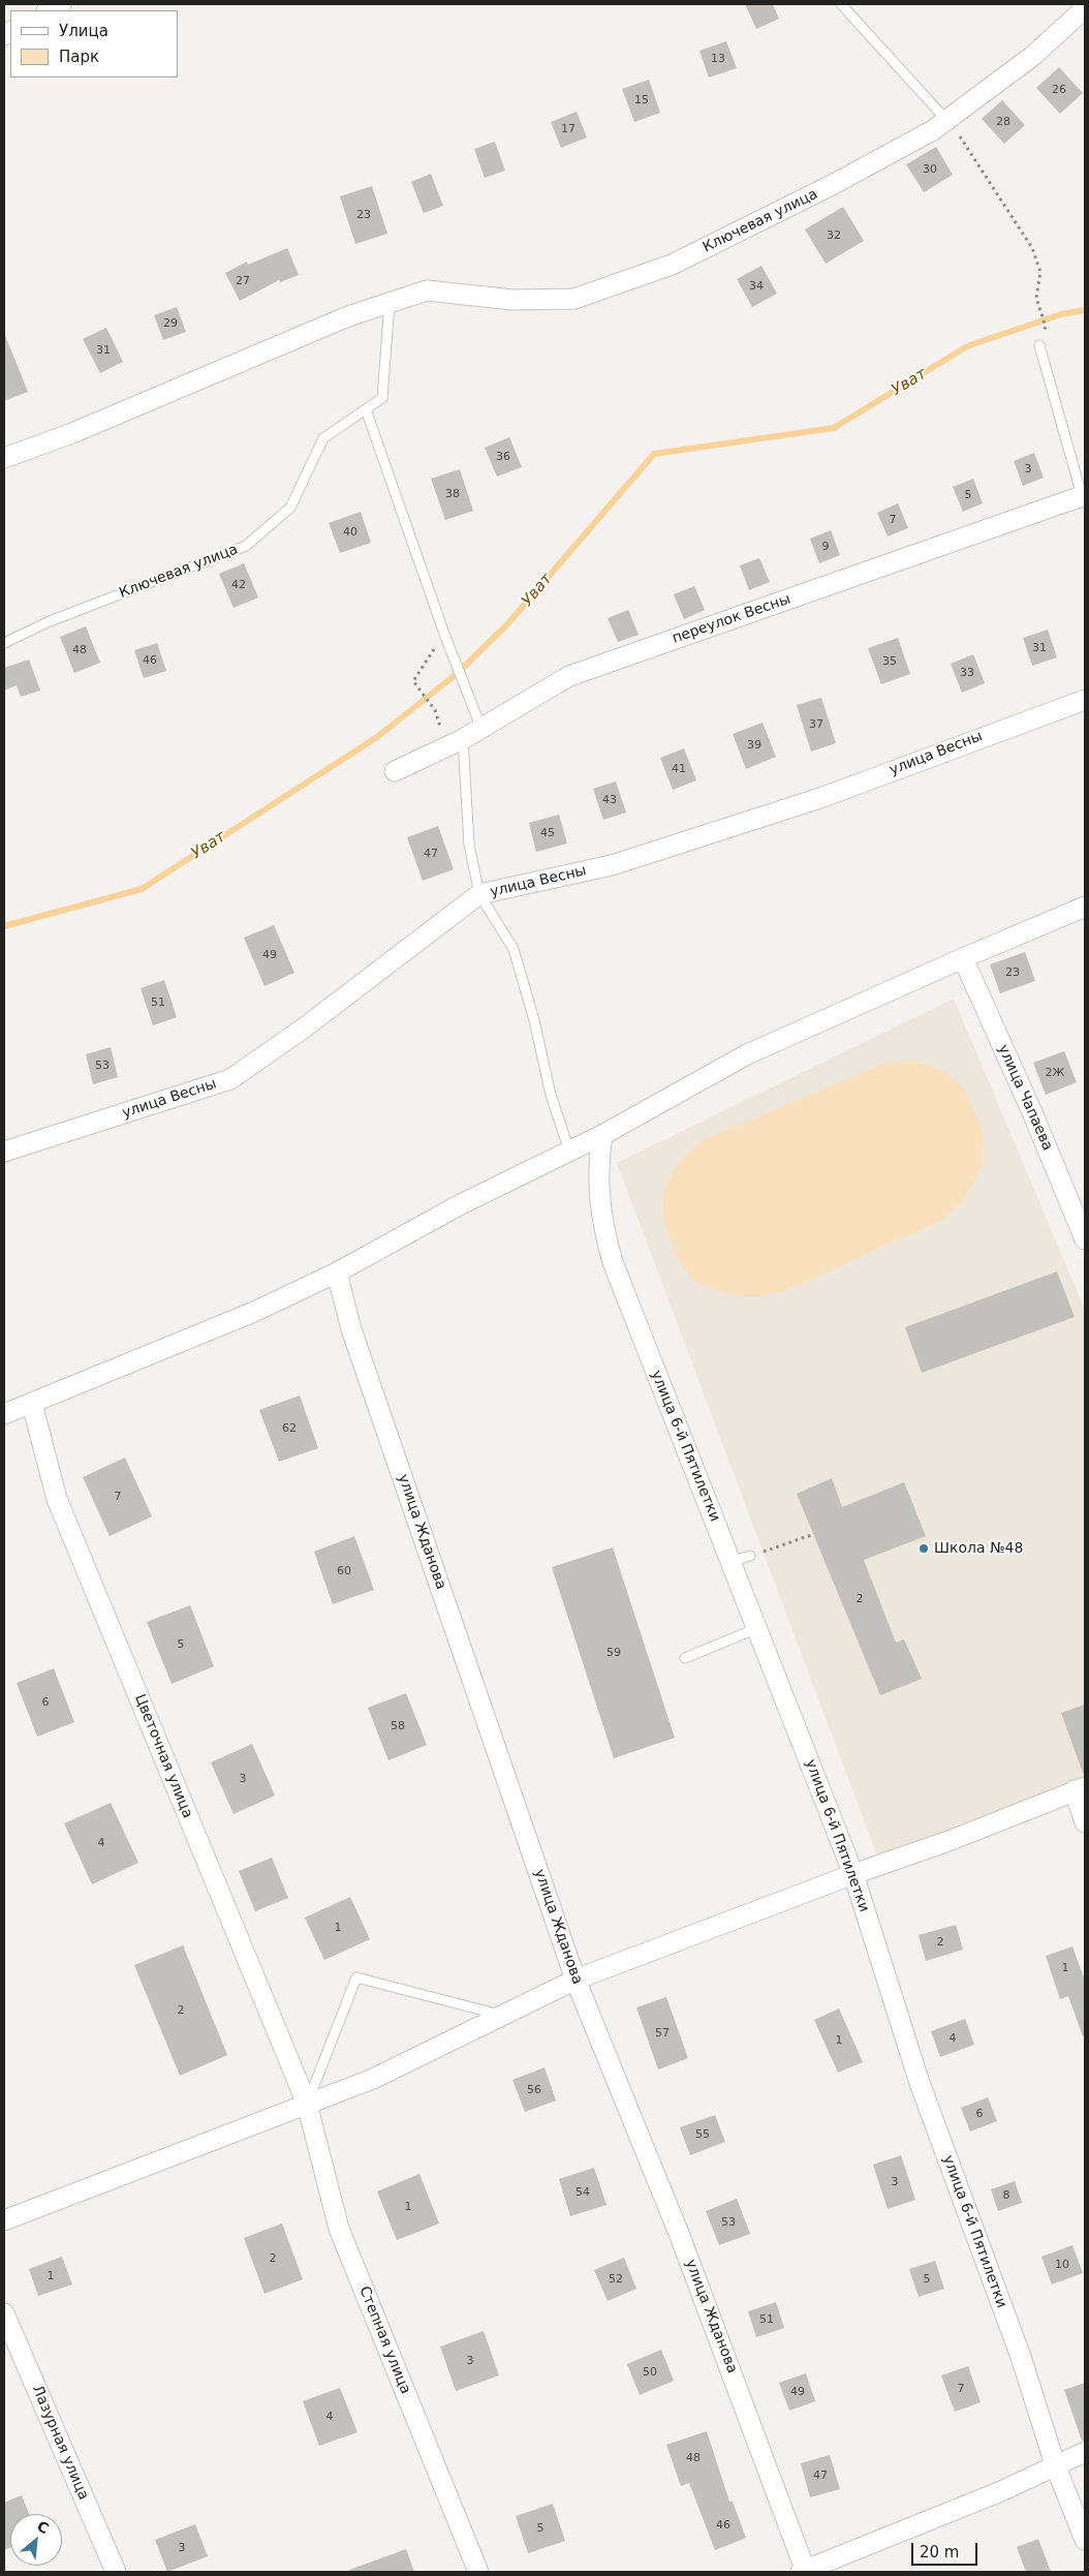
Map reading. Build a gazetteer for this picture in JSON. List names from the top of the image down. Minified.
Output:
{"streets":{"street":["Ключевая улица","переулок Весны","улица Весны","улица Чапаева","улица 6-й Пятилетки","улица Жданова","Цветочная улица","Степная улица","Лазурная улица"]},"crossings":[["Цветочная улица","Степная улица"]],"water":["Уват"],"places":["Школа №48"],"house_numbers":["13","26","15","28","17","30","23","32","27","34","29","31","36","3","38","5","7","40","9","42","31","48","46","35","33","37","39","41","43","45","47","49","2З","51","53","2Ж","62","7","60","2","5","59","6","58","3","4","1","2","1","2","57","4","1","56","6","55","3","54","8","1","53","2","10","1","52","5","51","3","50","7","49","4","48","47","46","5","3"],"legend":["Улица","Парк"],"scale_bar":"20 m","north":"top right"}
